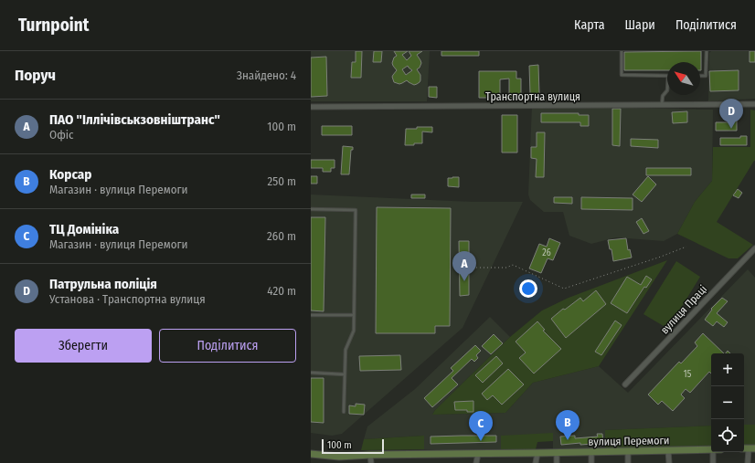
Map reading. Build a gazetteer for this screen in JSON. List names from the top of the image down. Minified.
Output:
{"streets":{"main road":["вулиця Перемоги"],"street":["Транспортна вулиця","вулиця Праці"]},"house_numbers":["26","15"],"scale_bar":"100 m","north":"top left","page":{"header":"Turnpoint","nav":["Карта","Шари","Поділитися"],"heading":["Поруч","Знайдено: 4"],"list":[{"mark":"A","name":"ПАО \"Іллічівськзовніштранс\"","note":"Офіс","value":"100 m"},{"mark":"B","name":"Корсар","note":"Магазин · вулиця Перемоги","value":"250 m"},{"mark":"C","name":"ТЦ Домініка","note":"Магазин · вулиця Перемоги","value":"260 m"},{"mark":"D","name":"Патрульна поліція","note":"Установа · Транспортна вулиця","value":"420 m"}],"pins":["D","A","B","C"],"buttons":["Зберегти","Поділитися"],"map_buttons":["+","−"],"scale":"100 m"}}
